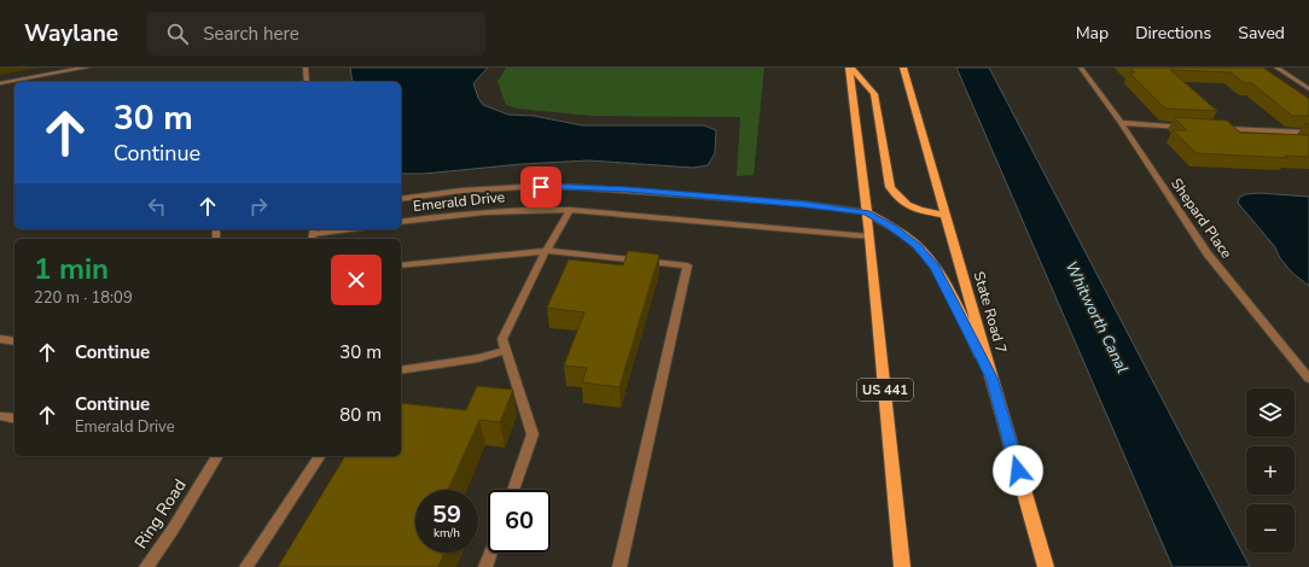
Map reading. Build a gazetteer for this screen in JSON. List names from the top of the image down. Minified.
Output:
{"streets":{"main road":["State Road 7","US 441"],"street":["Emerald Drive","Shepard Place","Ring Road"]},"crossings":[["Emerald Drive","US 441"]],"water":["Whitworth Canal"],"page":{"header":"Waylane","search":"Search here","nav":["Map","Directions","Saved"],"turn":["30 m","Continue"],"heading":["1 min","220 m · 18:09"],"list":[{"name":"Continue","value":"30 m"},{"name":"Continue","note":"Emerald Drive","value":"80 m"}],"map_buttons":["+","−"],"speed":"59 km/h","limit":"60"}}
